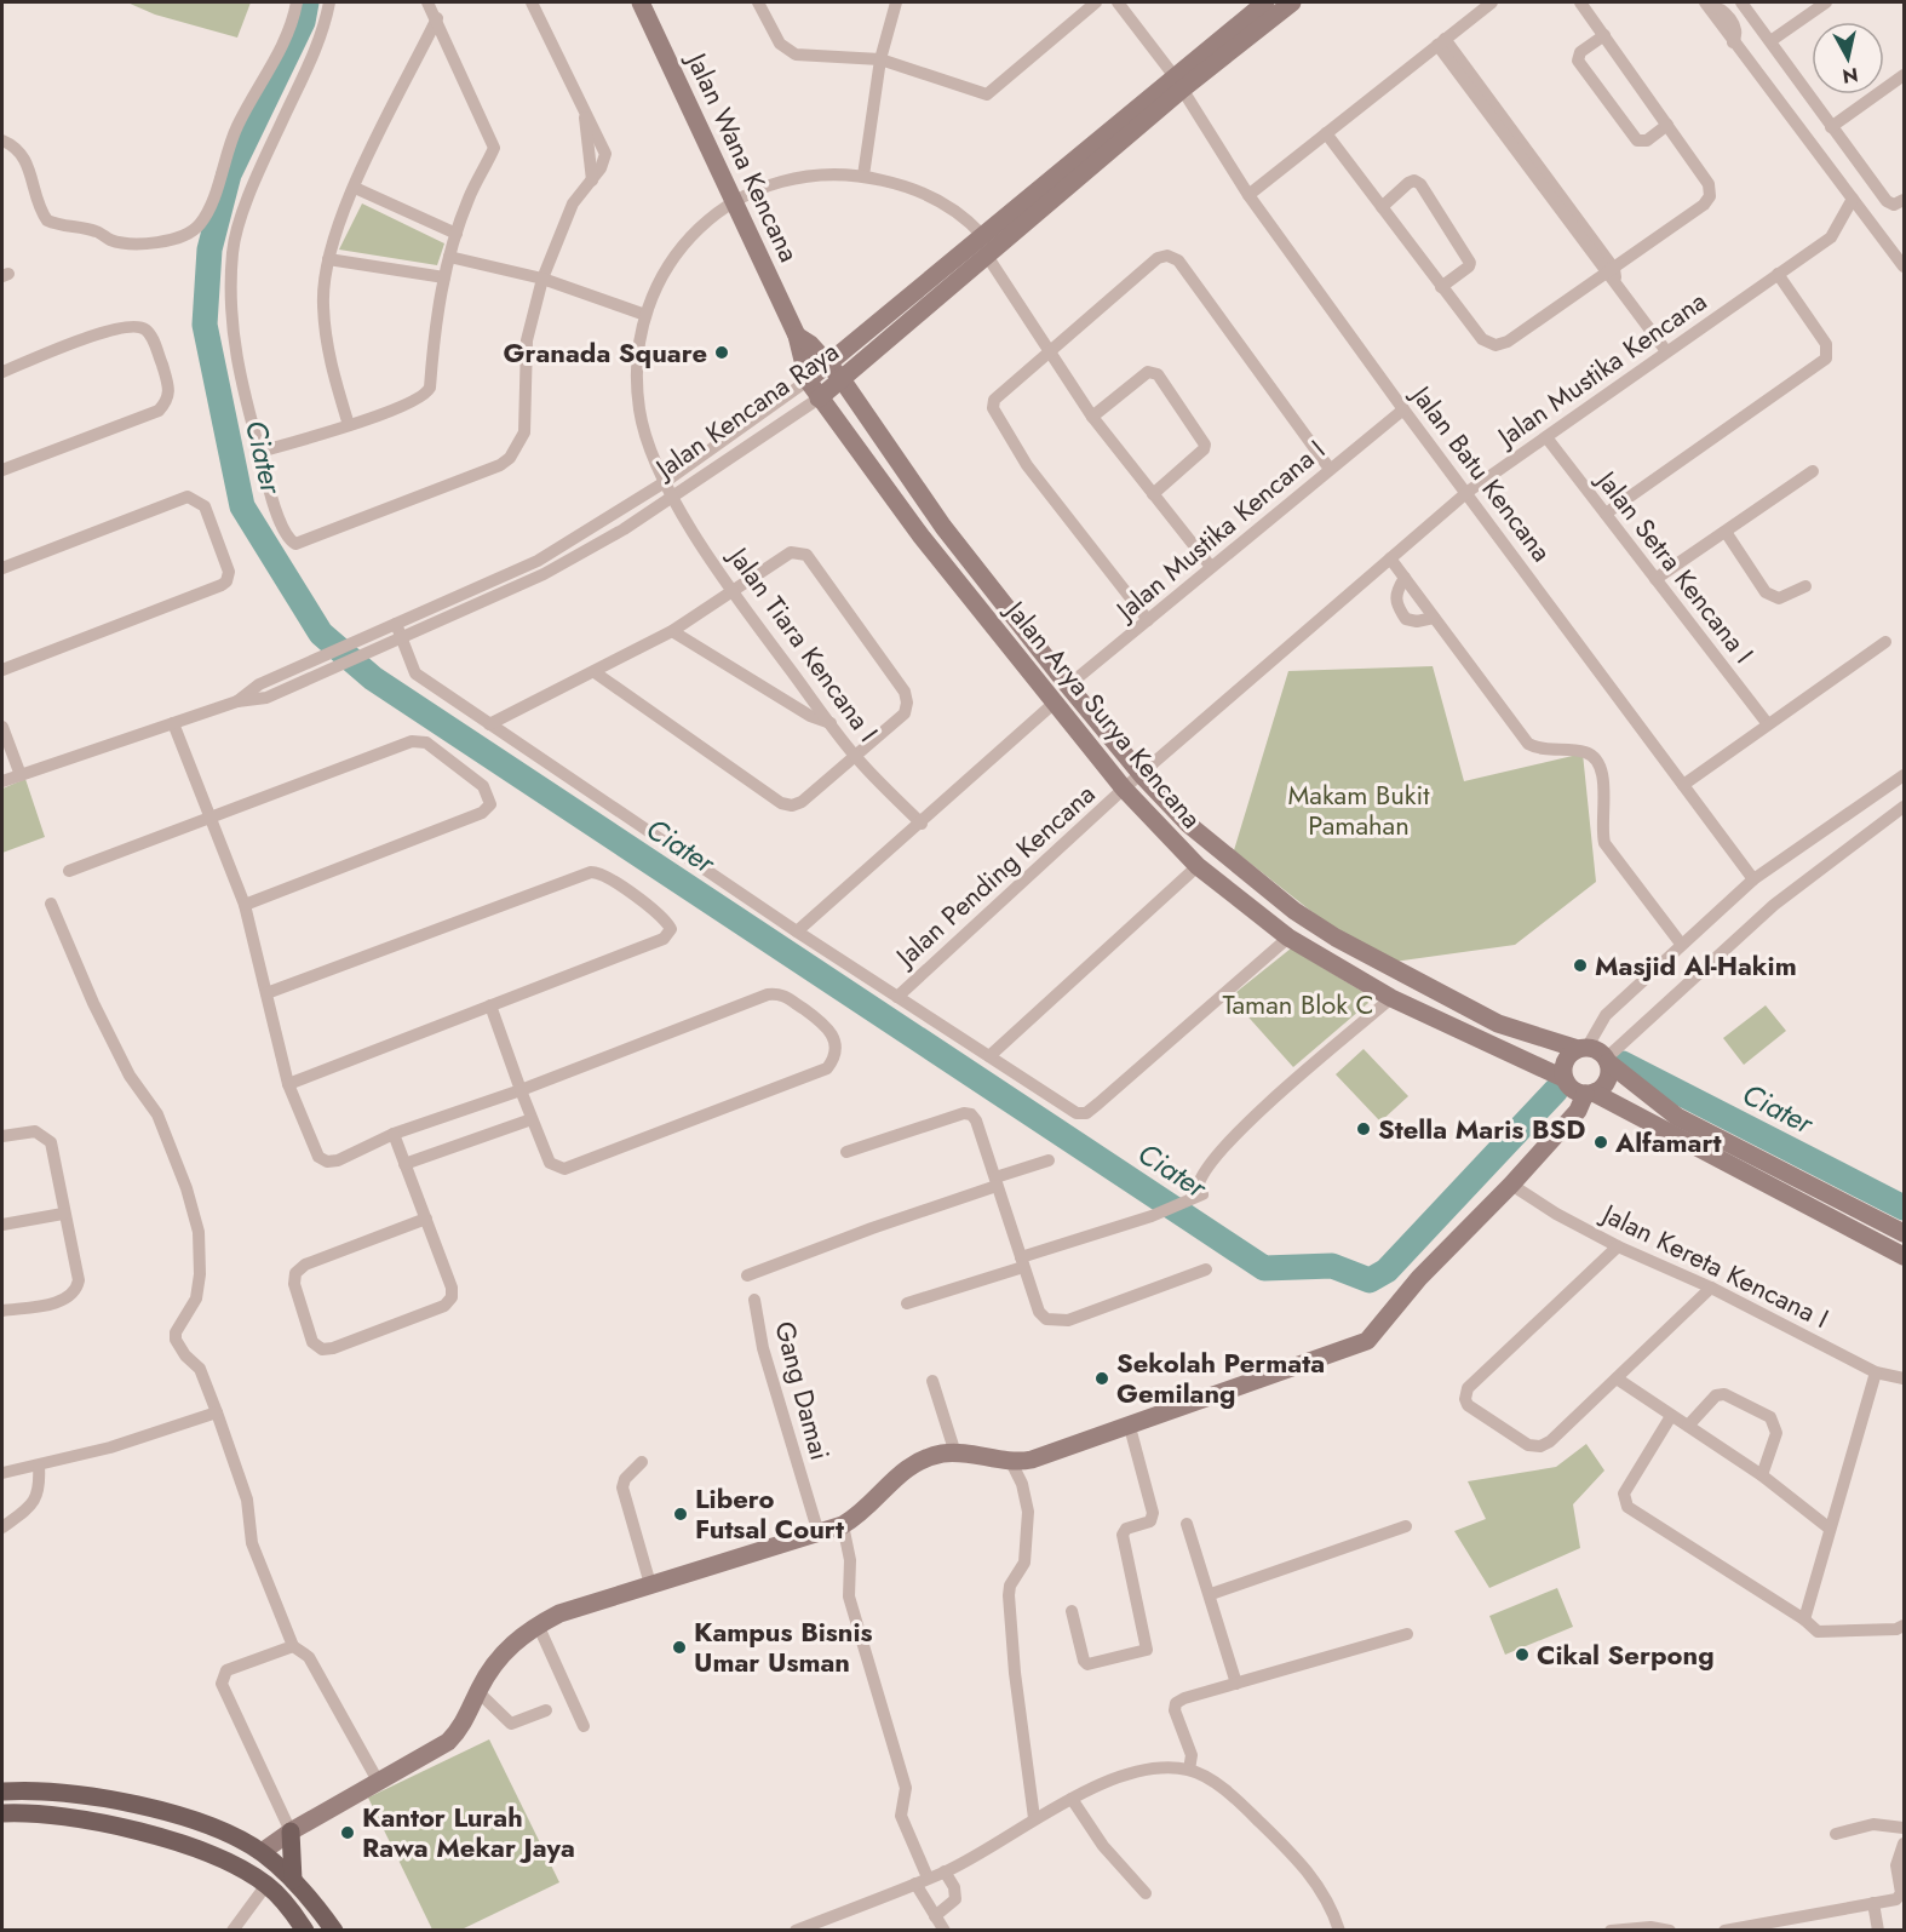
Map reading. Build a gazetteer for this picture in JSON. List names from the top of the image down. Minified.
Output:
{"streets":{"street":["Jalan Wana Kencana","Jalan Mustika Kencana","Jalan Kencana Raya","Jalan Batu Kencana","Jalan Mustika Kencana I","Jalan Setra Kencana I","Jalan Tiara Kencana I","Jalan Arya Surya Kencana","Jalan Pending Kencana","Jalan Kereta Kencana I","Gang Damai"]},"crossings":[["Jalan Wana Kencana","Jalan Kencana Raya"],["Jalan Wana Kencana","Jalan Tiara Kencana I"],["Jalan Wana Kencana","Jalan Arya Surya Kencana"],["Jalan Mustika Kencana","Jalan Batu Kencana"],["Jalan Mustika Kencana","Jalan Setra Kencana I"],["Jalan Mustika Kencana","Jalan Arya Surya Kencana"],["Jalan Mustika Kencana","Jalan Pending Kencana"],["Jalan Kencana Raya","Jalan Batu Kencana"],["Jalan Kencana Raya","Jalan Tiara Kencana I"],["Jalan Kencana Raya","Jalan Arya Surya Kencana"],["Jalan Batu Kencana","Jalan Mustika Kencana I"],["Jalan Mustika Kencana I","Jalan Arya Surya Kencana"],["Jalan Arya Surya Kencana","Jalan Pending Kencana"]],"water":["Ciater"],"parks":["Makam Bukit Pamahan","Taman Blok C"],"places":["Granada Square","Masjid Al-Hakim","Stella Maris BSD","Alfamart","Sekolah Permata Gemilang","Libero Futsal Court","Kampus Bisnis Umar Usman","Cikal Serpong","Kantor Lurah Rawa Mekar Jaya"],"north":"bottom"}
